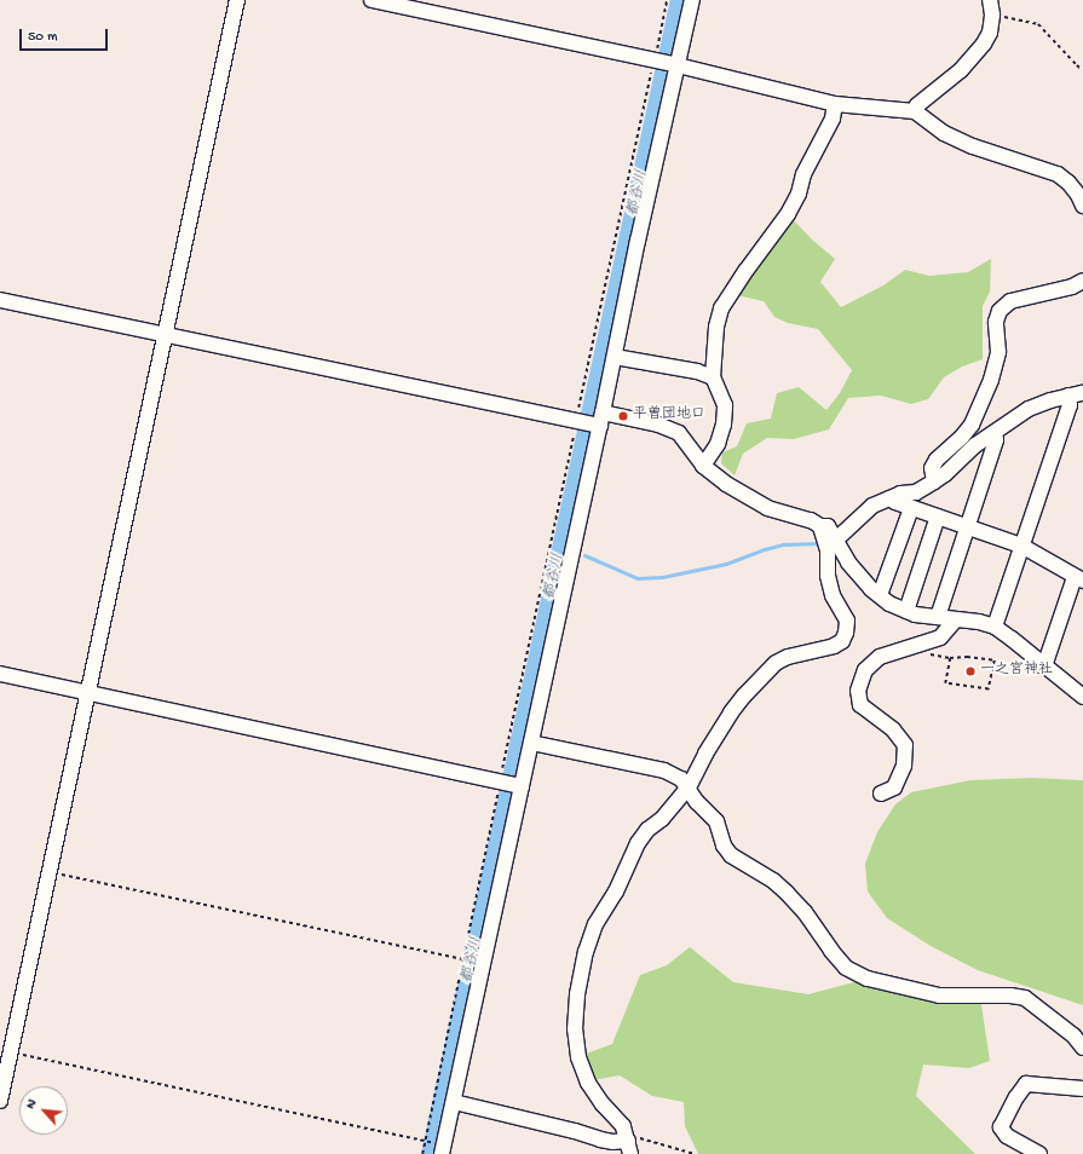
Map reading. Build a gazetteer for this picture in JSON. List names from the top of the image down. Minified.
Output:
{"water":["都谷川"],"places":["平曽団地口","一之宮神社"],"scale_bar":"50 m","north":"top left"}
